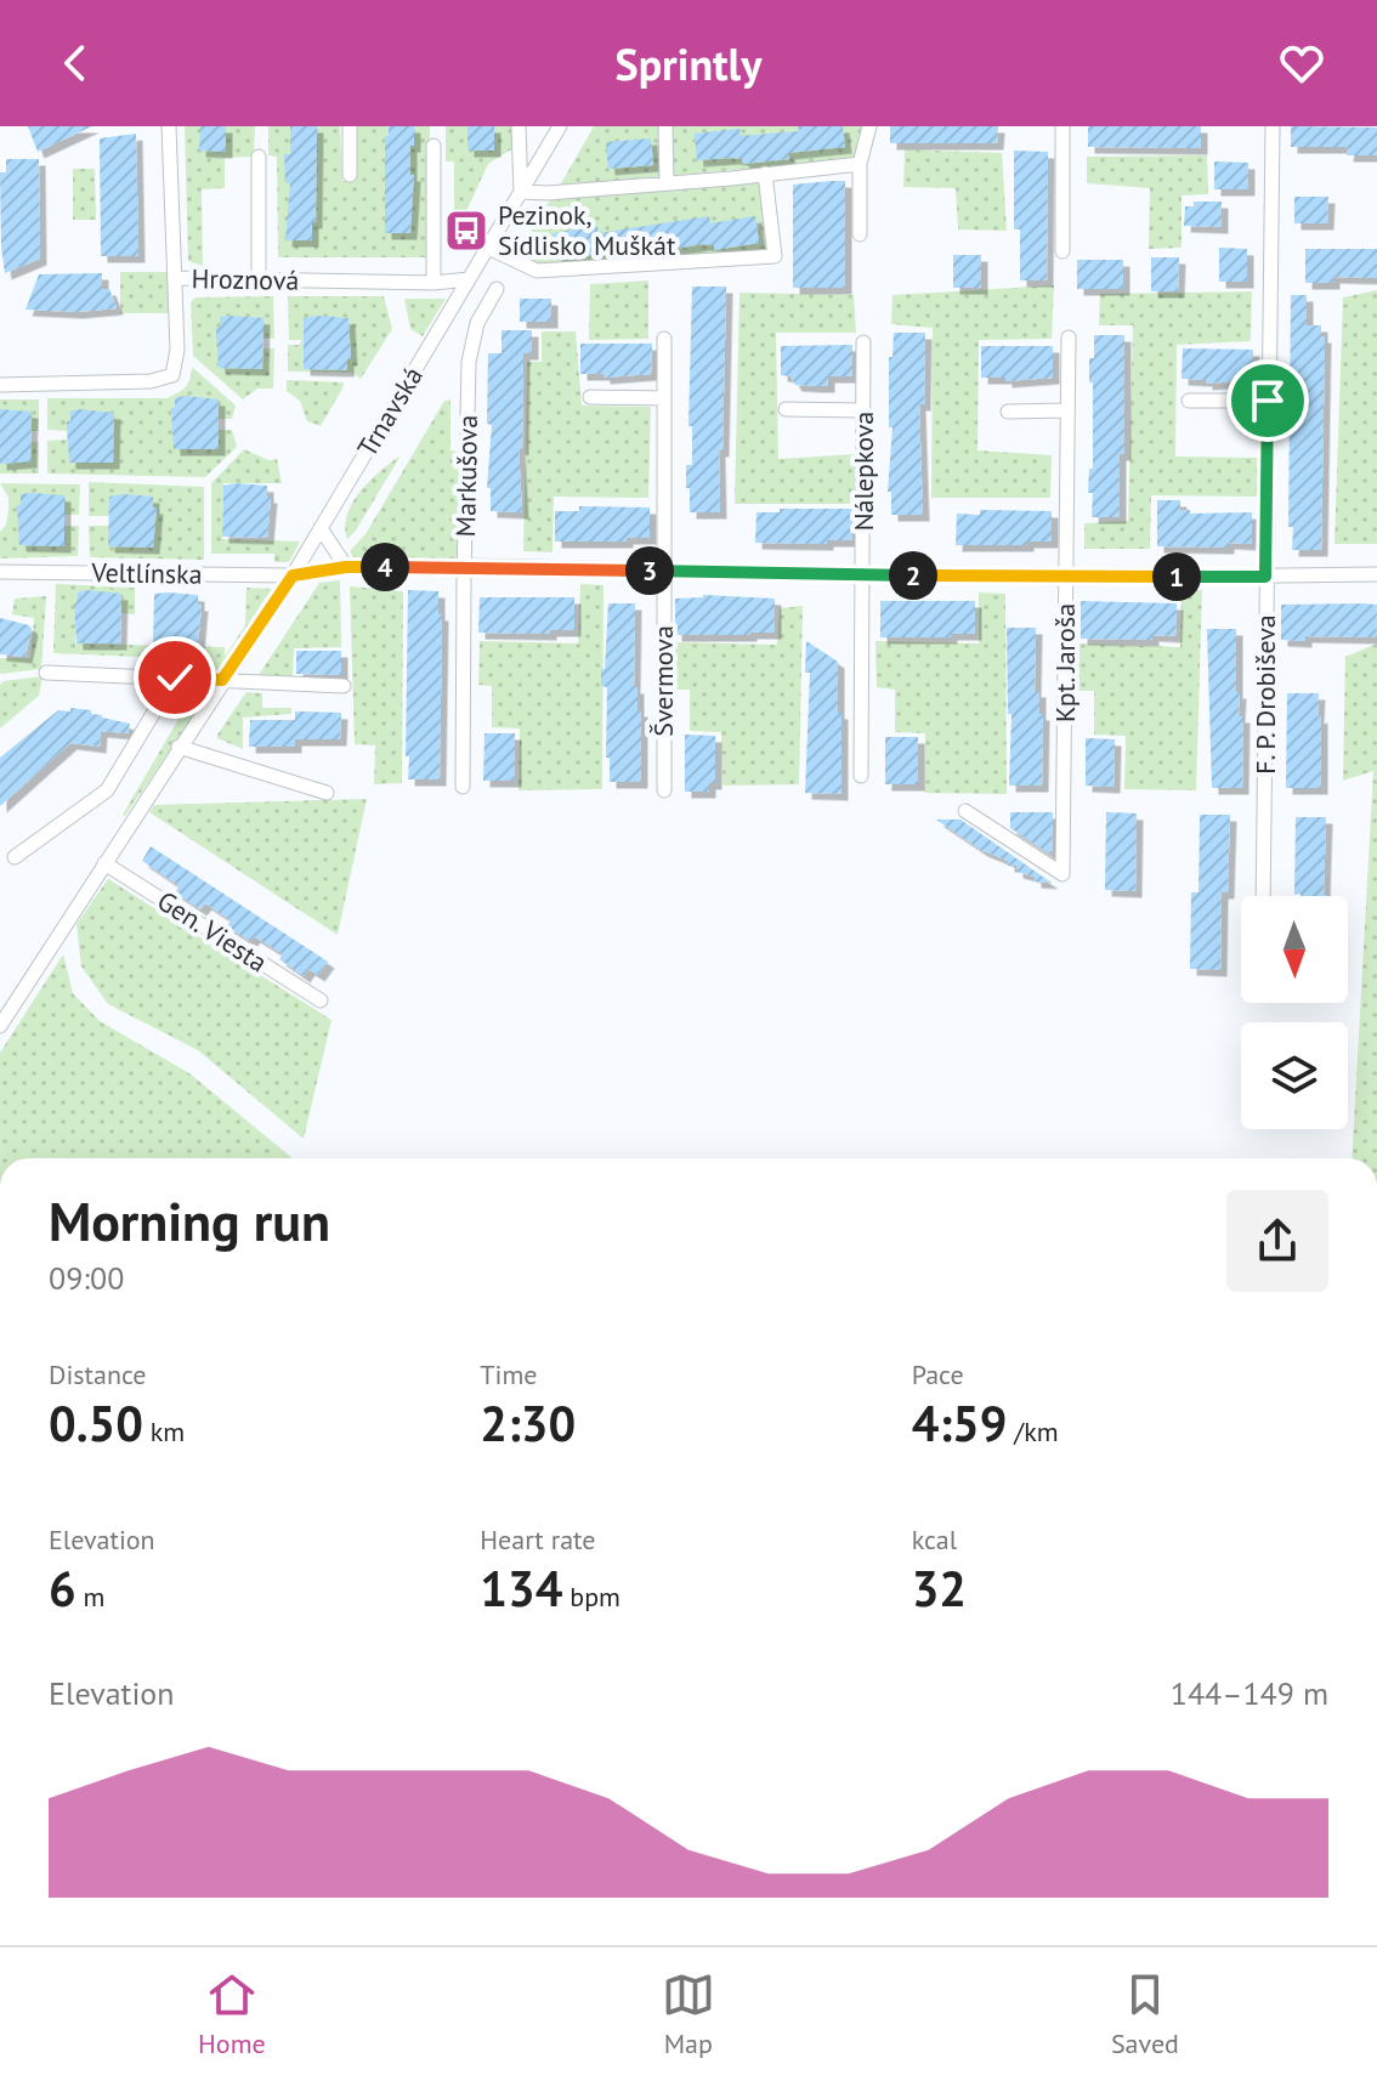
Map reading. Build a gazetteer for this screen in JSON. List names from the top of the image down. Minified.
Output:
{"streets":{"street":["Hroznová","Trnavská","Nálepkova","Markušova","Veltlínska","Kpt. Jaroša","Švermova","F. P. Drobiševa","Gen. Viesta"]},"crossings":[["Hroznová","Trnavská"],["Trnavská","Veltlínska"],["Trnavská","Gen. Viesta"],["Nálepkova","Veltlínska"],["Markušova","Veltlínska"],["Veltlínska","Kpt. Jaroša"],["Veltlínska","Švermova"],["Veltlínska","F. P. Drobiševa"]],"places":{"bus stop":["Pezinok, Sídlisko Muškát"]},"north":"bottom","page":{"header":"Sprintly","pins":["4","3","2","1"],"heading":["Morning run","09:00"],"stats":[["Distance","0.50 km"],["Time","2:30"],["Pace","4:59 /km"],["Elevation","6 m"],["Heart rate","134 bpm"],["kcal","32"]],"chart":["Elevation","144–149 m"],"tabs":["Home","Map","Saved"]}}
